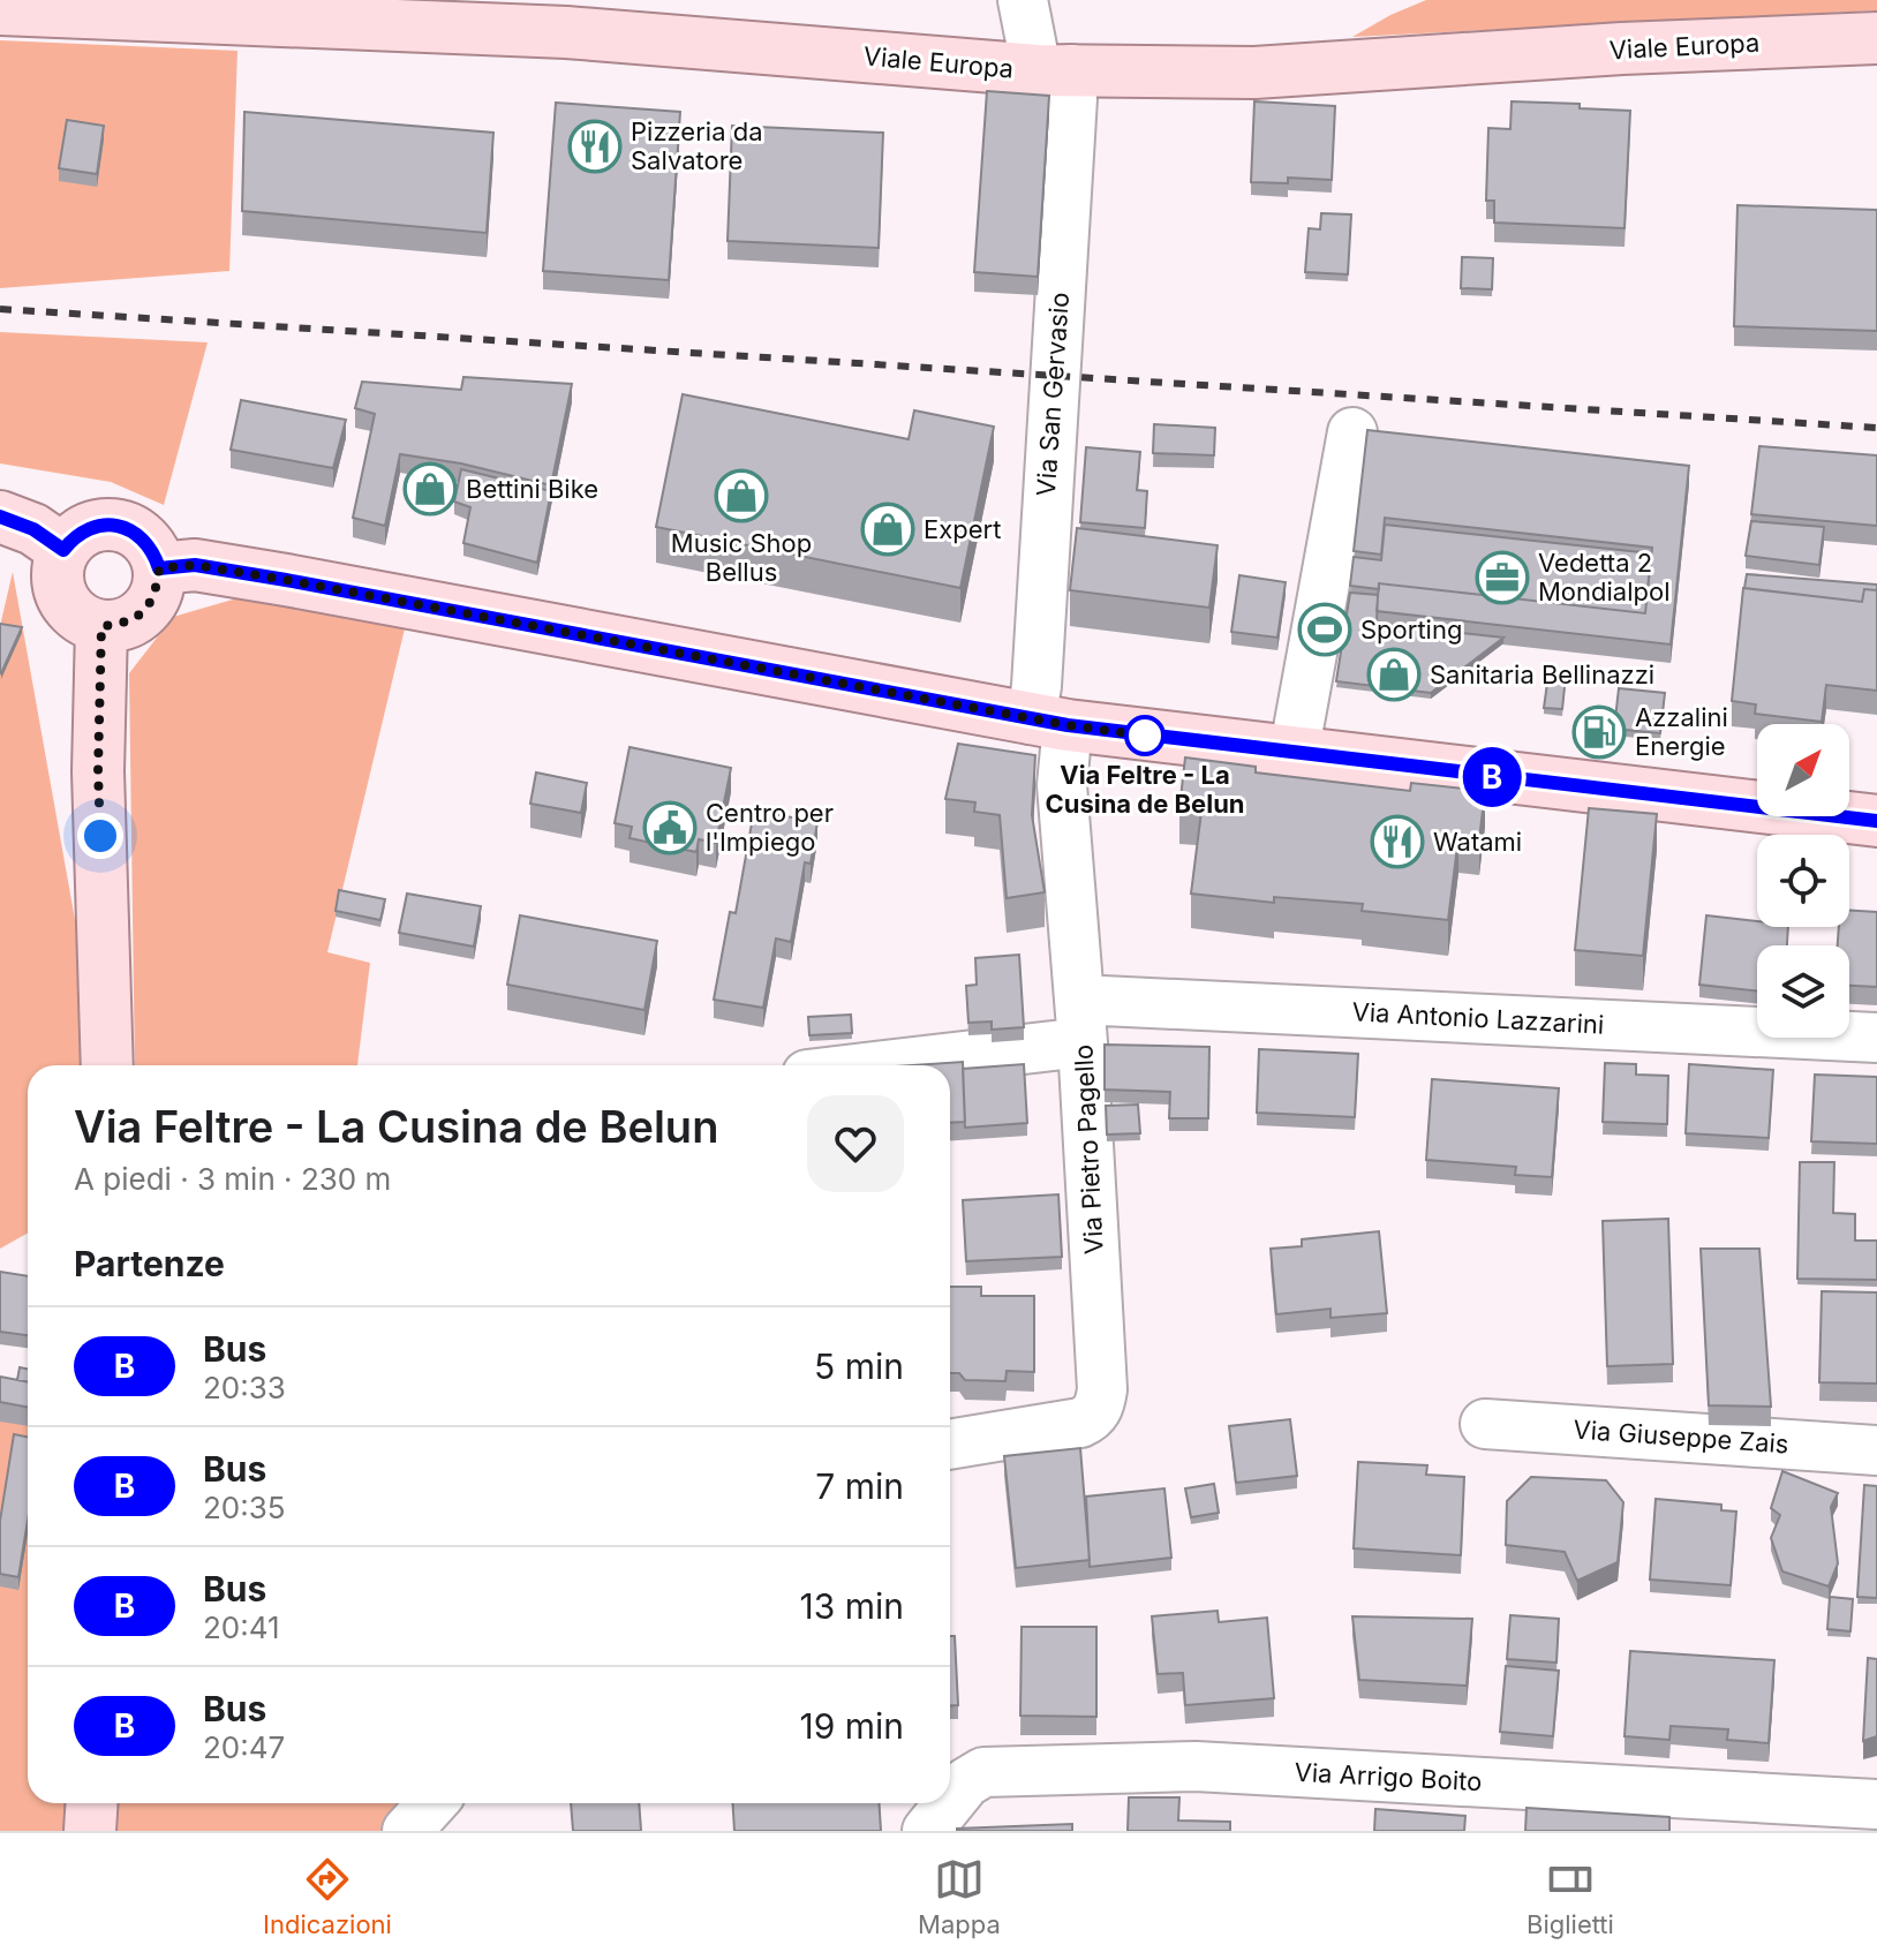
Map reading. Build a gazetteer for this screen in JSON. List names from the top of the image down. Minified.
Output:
{"streets":{"main road":["Viale Europa"],"street":["Via San Gervasio","Via Antonio Lazzarini","Via Pietro Pagello","Via Giuseppe Zais","Via Arrigo Boito"]},"crossings":[["Viale Europa","Via San Gervasio"],["Via San Gervasio","Via Pietro Pagello"],["Via Antonio Lazzarini","Via Pietro Pagello"]],"places":{"restaurant":["Pizzeria da Salvatore","Watami"],"shop":["Bettini Bike","Music Shop Bellus","Expert","Sanitaria Bellinazzi"],"office":["Vedetta 2 Mondialpol"],"sports":["Sporting"],"fuel station":["Azzalini Energie"],"other":["Via Feltre - La Cusina de Belun"],"public building":["Centro per l'Impiego"]},"lines":["bus line B"],"north":"top right","page":{"on_map":"B","heading":[["Via Feltre - La Cusina de Belun","A piedi · 3 min · 230 m"],"Partenze"],"list":[{"mark":"B","name":"Bus","note":"20:33","value":"5 min"},{"mark":"B","name":"Bus","note":"20:35","value":"7 min"},{"mark":"B","name":"Bus","note":"20:41","value":"13 min"},{"mark":"B","name":"Bus","note":"20:47","value":"19 min"}],"tabs":["Indicazioni","Mappa","Biglietti"]}}
